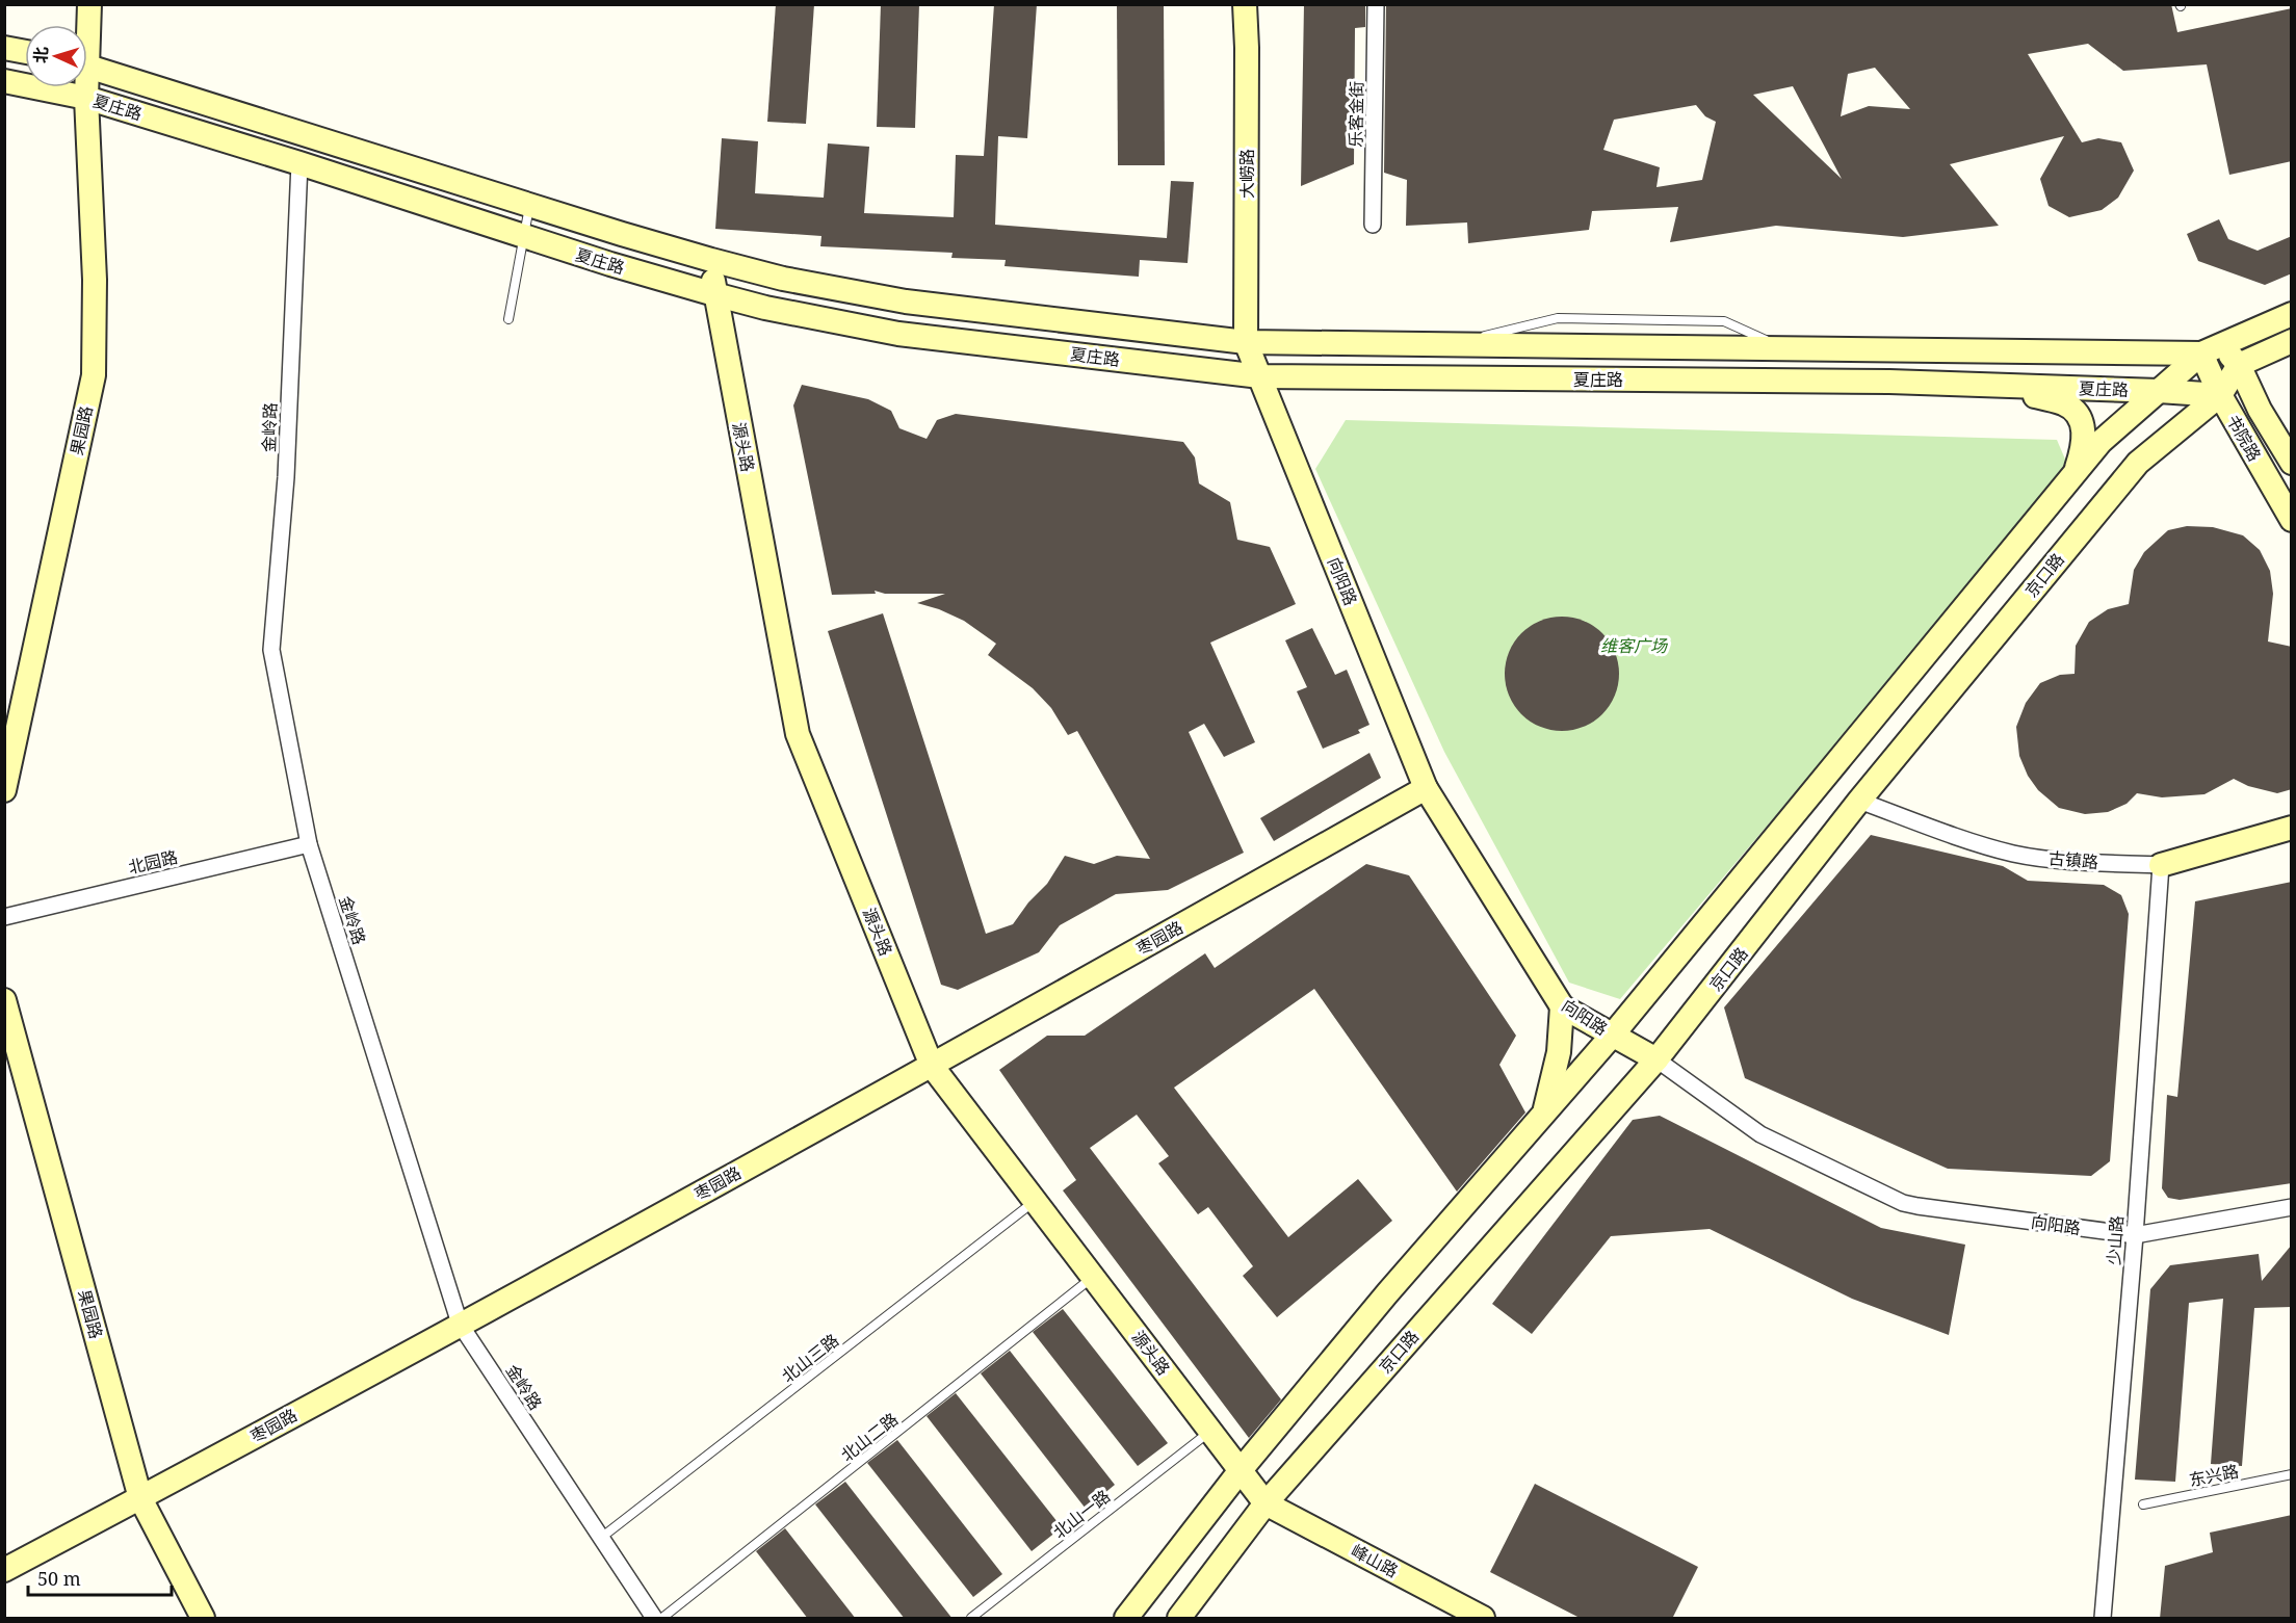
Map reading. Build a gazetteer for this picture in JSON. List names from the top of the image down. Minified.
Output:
{"streets":{"main road":["夏庄路","大崂路","果园路","书院路","源头路","京口路","向阳路","古镇路","枣园路","峰山路"],"street":["乐客金街","金岭路","北园路","少山路"],"lane":["北山三路","北山二路","东兴路","北山一路"]},"crossings":[["夏庄路","大崂路"],["夏庄路","金岭路"],["夏庄路","果园路"],["夏庄路","书院路"],["夏庄路","源头路"],["夏庄路","京口路"],["夏庄路","向阳路"],["大崂路","向阳路"],["金岭路","北园路"],["金岭路","枣园路"],["金岭路","北山三路"],["果园路","枣园路"],["书院路","京口路"],["源头路","京口路"],["源头路","枣园路"],["源头路","北山三路"],["源头路","北山二路"],["源头路","北山一路"],["源头路","峰山路"],["京口路","向阳路"],["京口路","古镇路"],["京口路","峰山路"],["向阳路","枣园路"],["向阳路","少山路"],["古镇路","少山路"]],"parks":["维客广场"],"scale_bar":"50 m","north":"left"}
